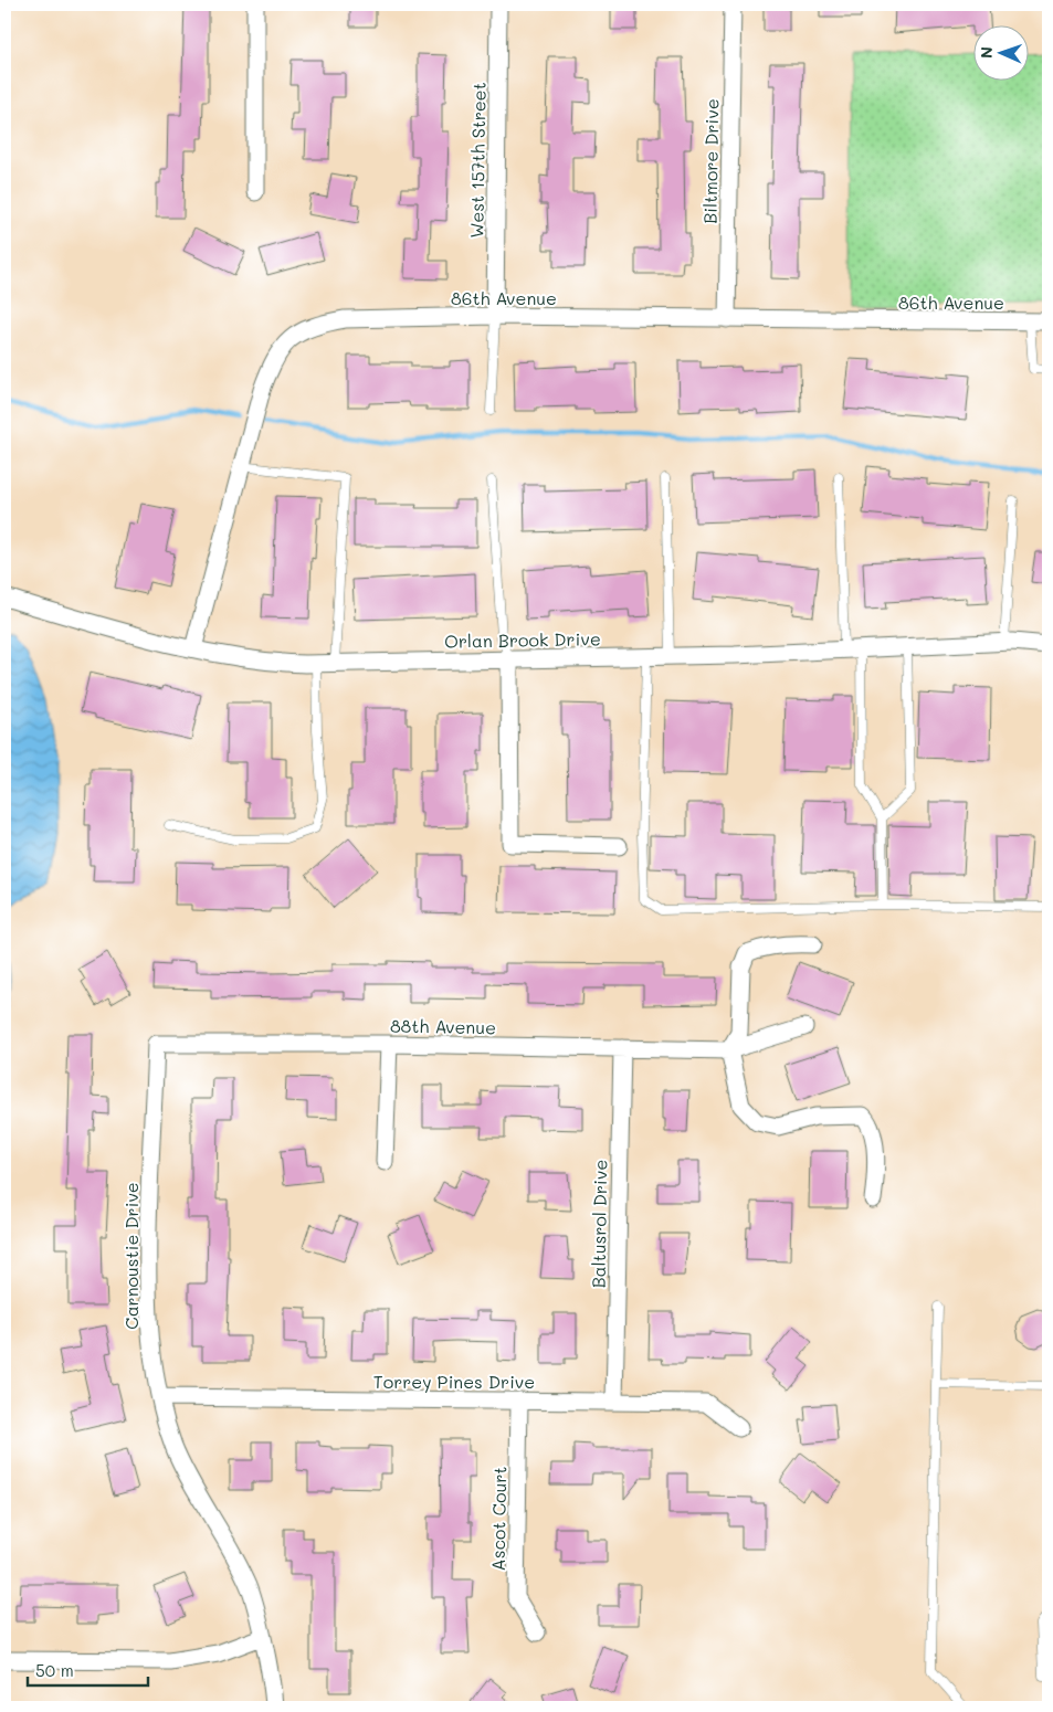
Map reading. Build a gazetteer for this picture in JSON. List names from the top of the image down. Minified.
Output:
{"streets":{"street":["West 157th Street","Biltmore Drive","86th Avenue","Orlan Brook Drive","88th Avenue","Baltusrol Drive","Carnoustie Drive","Torrey Pines Drive","Ascot Court"]},"crossings":[["West 157th Street","86th Avenue"],["Biltmore Drive","86th Avenue"],["86th Avenue","Orlan Brook Drive"],["88th Avenue","Baltusrol Drive"],["88th Avenue","Carnoustie Drive"],["Baltusrol Drive","Torrey Pines Drive"],["Carnoustie Drive","Torrey Pines Drive"],["Torrey Pines Drive","Ascot Court"]],"scale_bar":"50 m","north":"left"}
